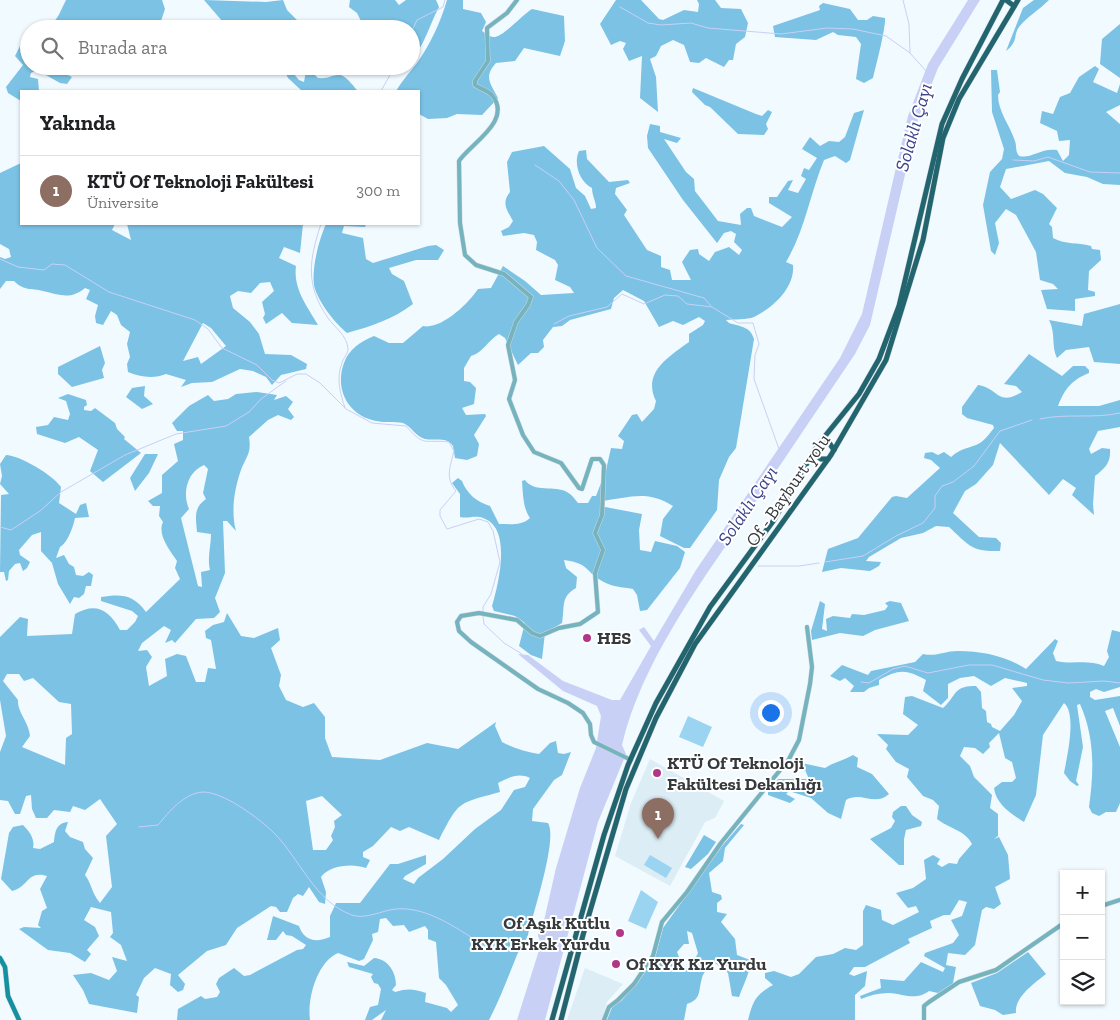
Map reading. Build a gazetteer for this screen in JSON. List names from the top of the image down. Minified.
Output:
{"streets":{"highway":["Of - Bayburt yolu"]},"water":["Solaklı Çayı"],"places":["HES","KTÜ Of Teknoloji Fakültesi Dekanlığı","Of Aşık Kutlu KYK Erkek Yurdu","Of KYK Kız Yurdu"],"page":{"search":"Burada ara","heading":"Yakında","list":[{"mark":"1","name":"KTÜ Of Teknoloji Fakültesi","note":"Üniversite","value":"300 m"}],"pins":"1","map_buttons":["+","−"]}}
